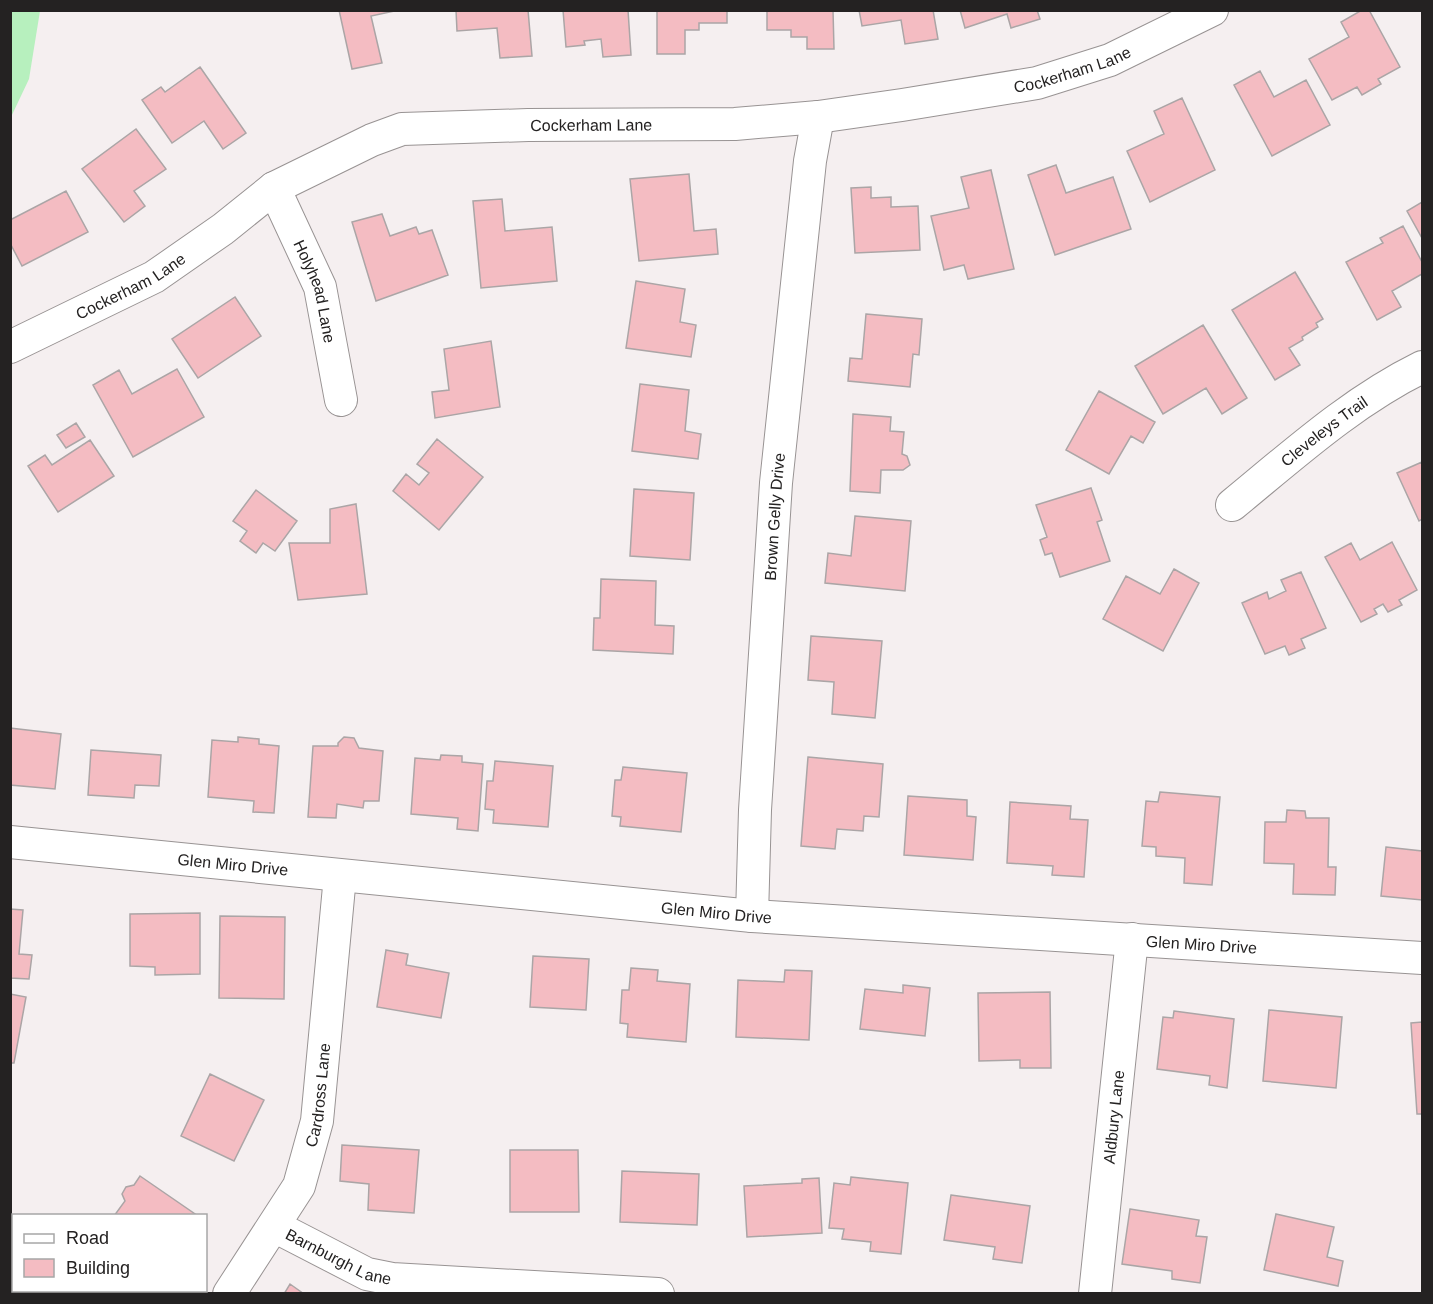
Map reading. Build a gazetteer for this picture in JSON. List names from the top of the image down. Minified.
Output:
{"streets":{"street":["Cockerham Lane","Holyhead Lane","Cleveleys Trail","Brown Gelly Drive","Glen Miro Drive","Cardross Lane","Aldbury Lane","Barnburgh Lane"]},"crossings":[["Cockerham Lane","Holyhead Lane"],["Cockerham Lane","Brown Gelly Drive"],["Brown Gelly Drive","Glen Miro Drive"],["Glen Miro Drive","Cardross Lane"],["Glen Miro Drive","Aldbury Lane"],["Cardross Lane","Barnburgh Lane"]],"legend":["Road","Building"]}
